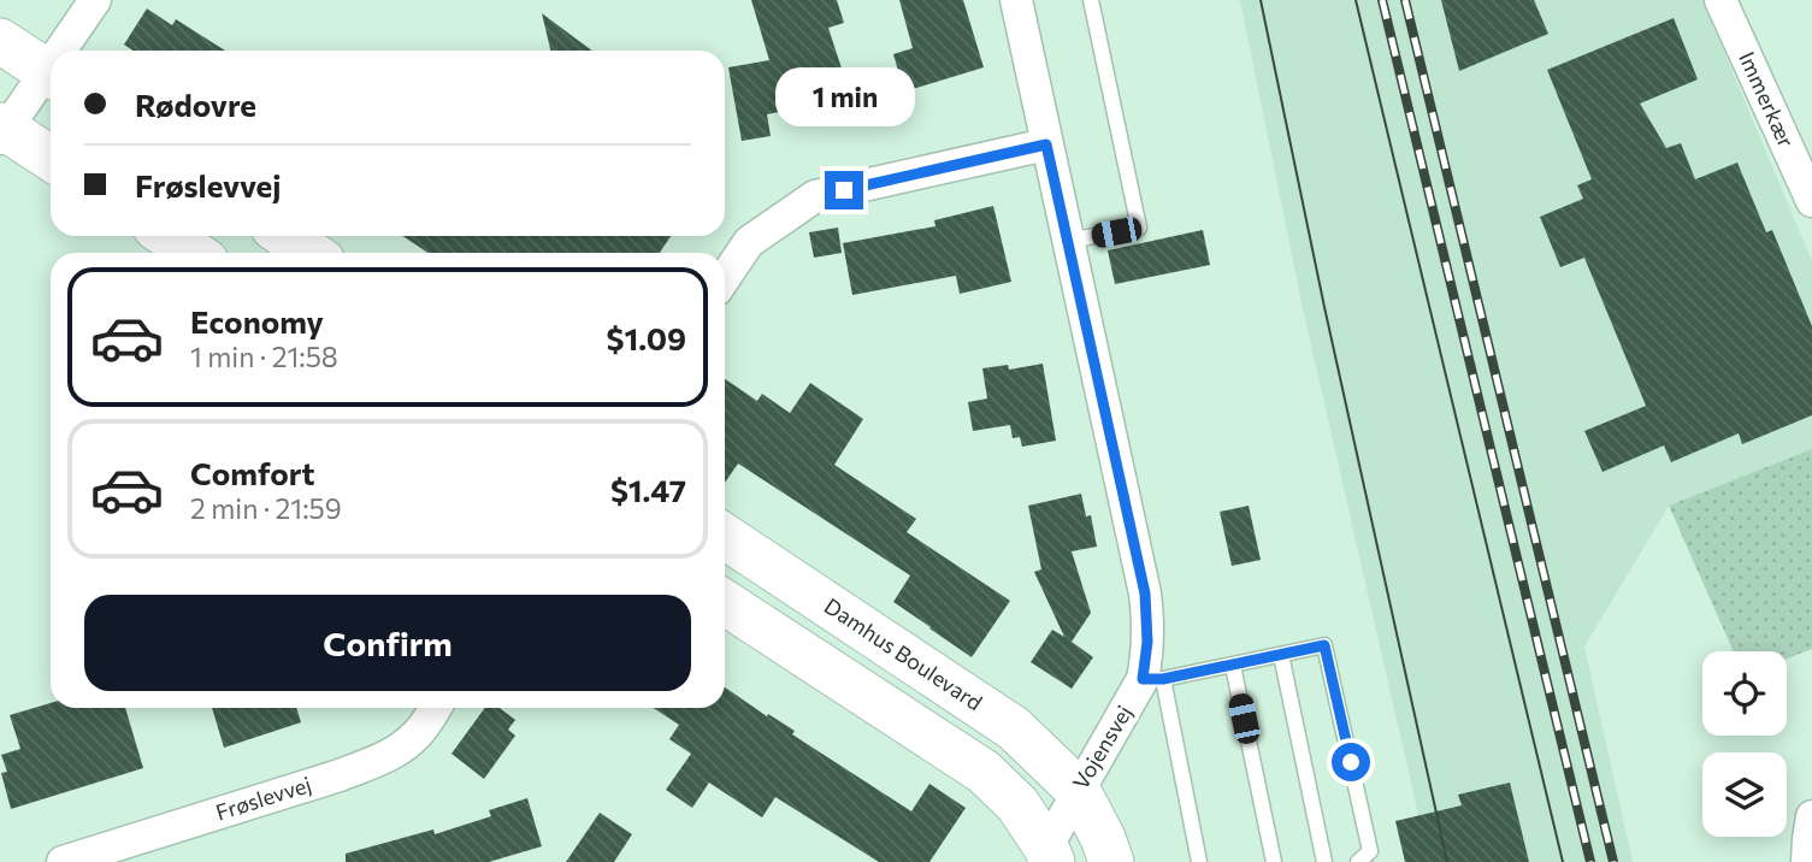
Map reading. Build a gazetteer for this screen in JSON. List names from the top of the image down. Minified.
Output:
{"streets":{"street":["Immerkær","Damhus Boulevard","Vojensvej","Frøslevvej"]},"crossings":[["Damhus Boulevard","Vojensvej"]],"page":{"banner":["Rødovre","Frøslevvej"],"bubble":"1 min","list":[{"name":"Economy","note":"1 min · 21:58","value":"$1.09"},{"name":"Comfort","note":"2 min · 21:59","value":"$1.47"}],"buttons":"Confirm"}}
